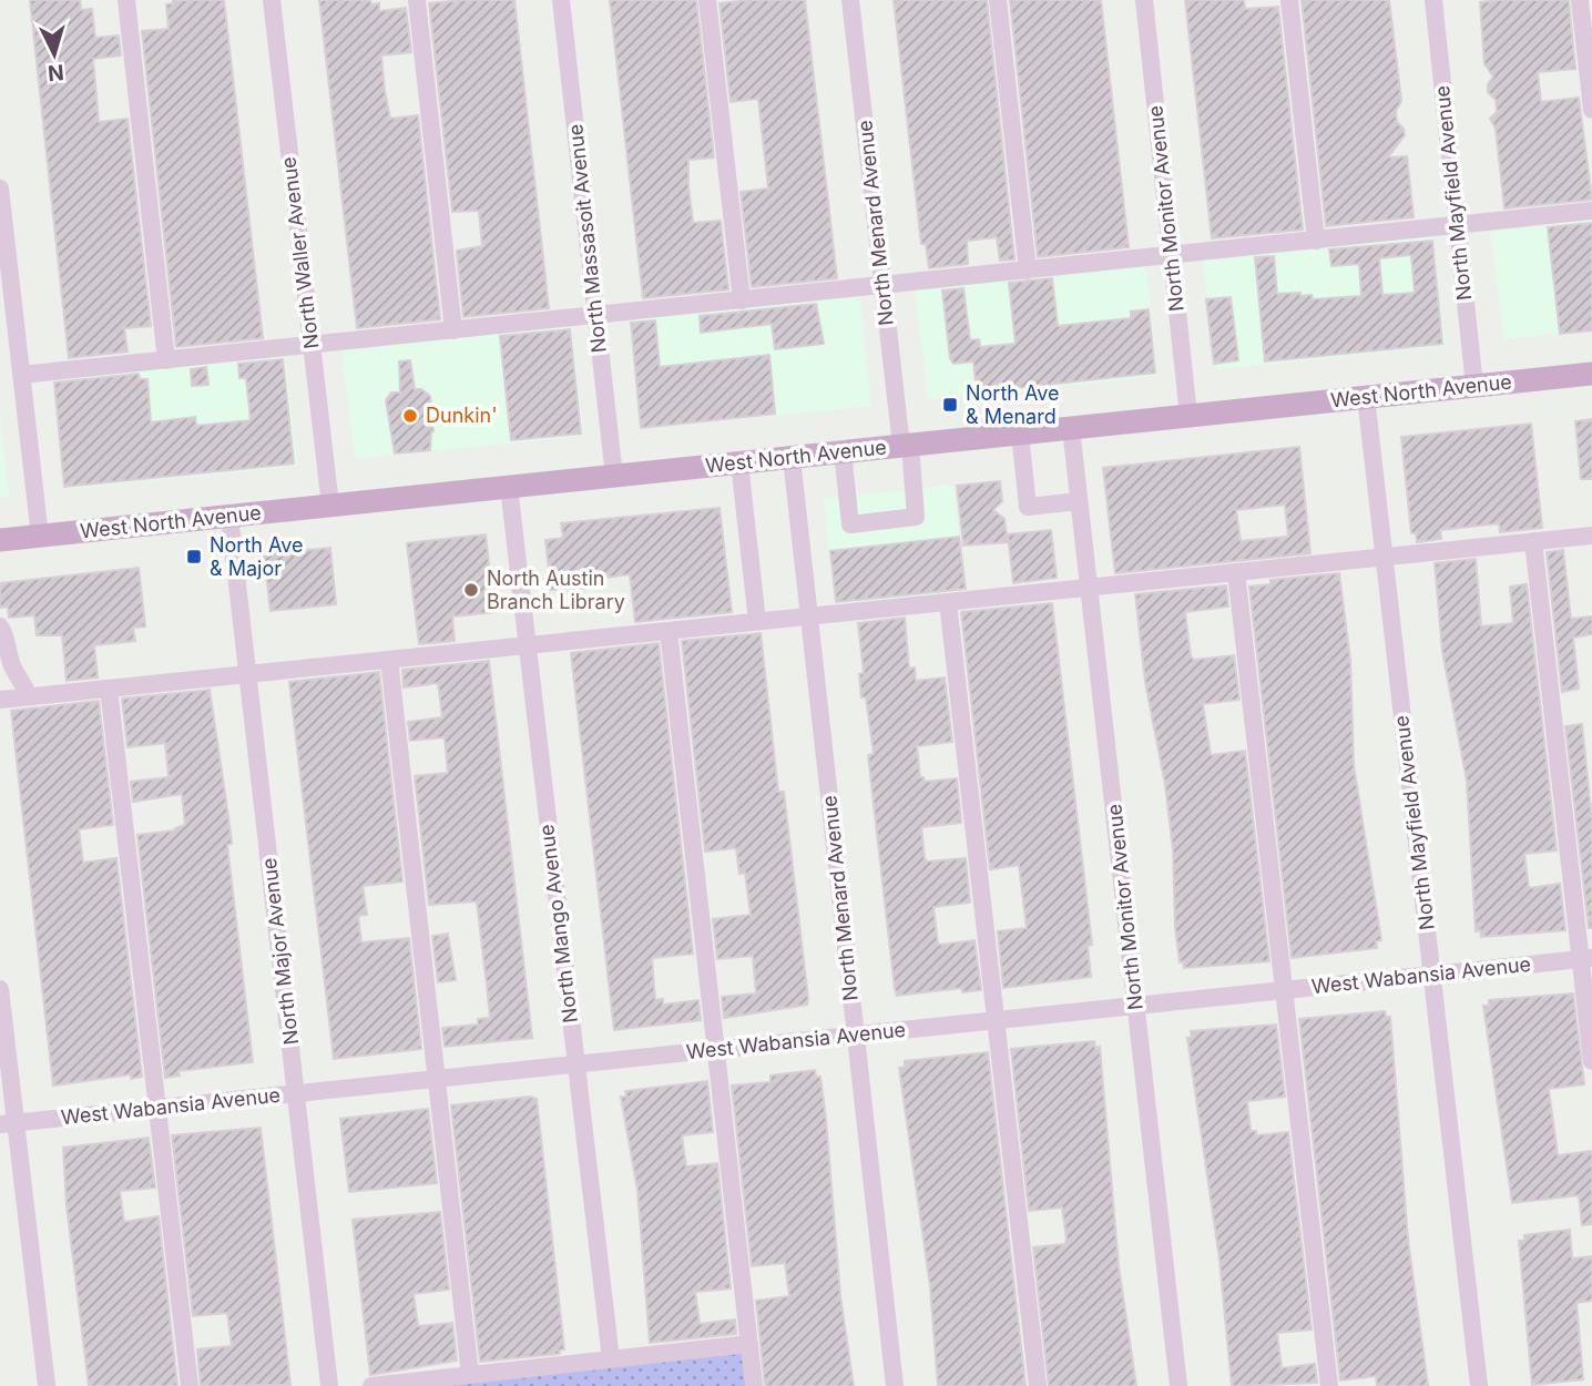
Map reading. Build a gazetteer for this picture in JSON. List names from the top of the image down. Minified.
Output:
{"streets":{"main road":["West North Avenue"],"street":["North Mayfield Avenue","North Monitor Avenue","North Menard Avenue","North Massasoit Avenue","North Waller Avenue","North Mango Avenue","North Major Avenue","West Wabansia Avenue"]},"crossings":[["North Mayfield Avenue","West North Avenue"],["North Mayfield Avenue","West Wabansia Avenue"],["North Monitor Avenue","West North Avenue"],["North Monitor Avenue","West Wabansia Avenue"],["North Menard Avenue","West North Avenue"],["North Menard Avenue","West Wabansia Avenue"],["North Massasoit Avenue","West North Avenue"],["North Waller Avenue","West North Avenue"],["West North Avenue","North Mango Avenue"],["West North Avenue","North Major Avenue"],["North Mango Avenue","West Wabansia Avenue"],["North Major Avenue","West Wabansia Avenue"]],"places":{"transit":["North Ave & Menard","North Ave & Major"],"other":["Dunkin'","North Austin Branch Library"]},"north":"bottom"}
